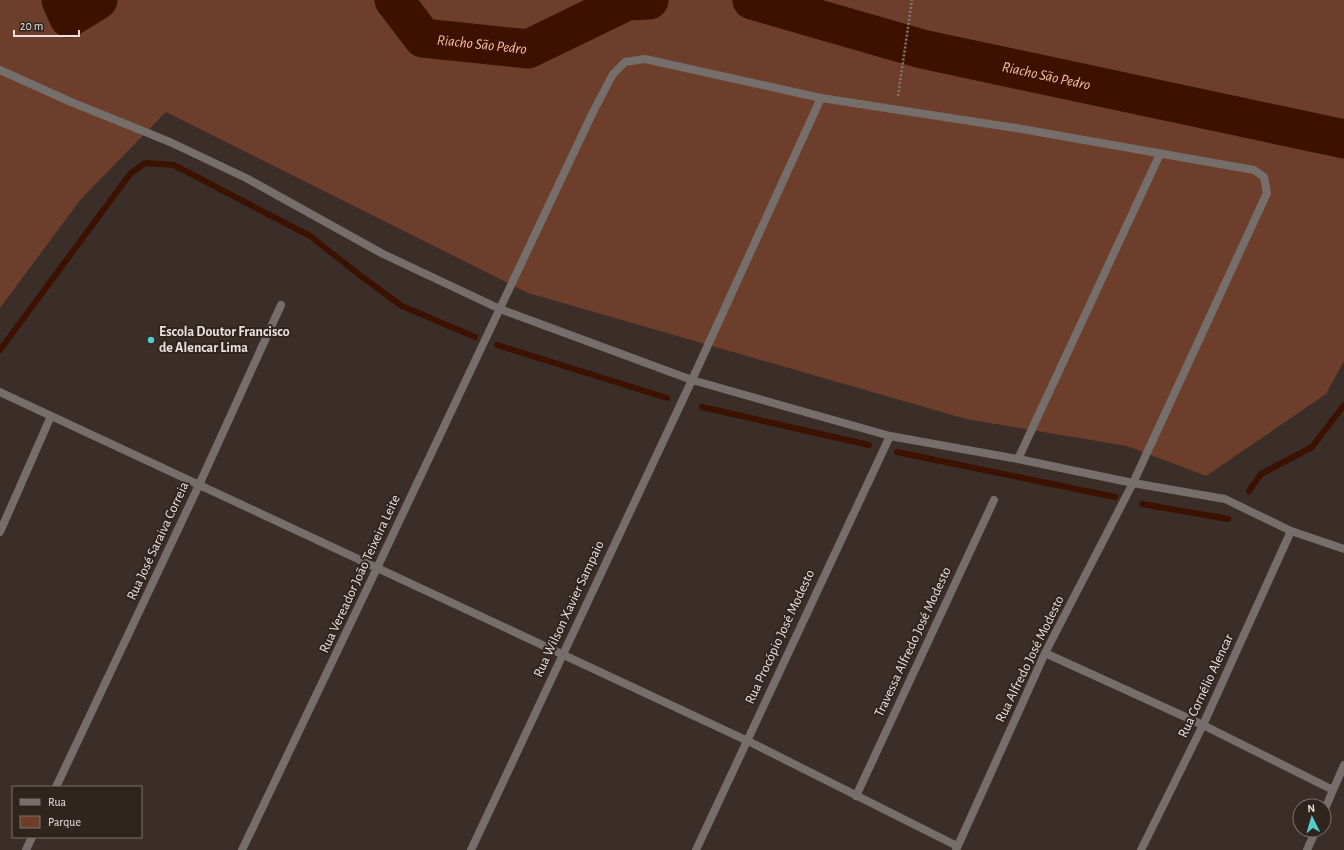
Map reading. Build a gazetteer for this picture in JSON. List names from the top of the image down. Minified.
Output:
{"streets":{"street":["Rua José Saraiva Correia","Rua Vereador João Teixeira Leite","Rua Wilson Xavier Sampaio","Rua Procópio José Modesto","Travessa Alfredo José Modesto","Rua Alfredo José Modesto","Rua Cornélio Alencar"]},"crossings":[["Rua Vereador João Teixeira Leite","Rua Wilson Xavier Sampaio"],["Rua Vereador João Teixeira Leite","Rua Alfredo José Modesto"]],"water":["Riacho São Pedro"],"places":["Escola Doutor Francisco de Alencar Lima"],"legend":["Rua","Parque"],"scale_bar":"20 m","north":"top"}
